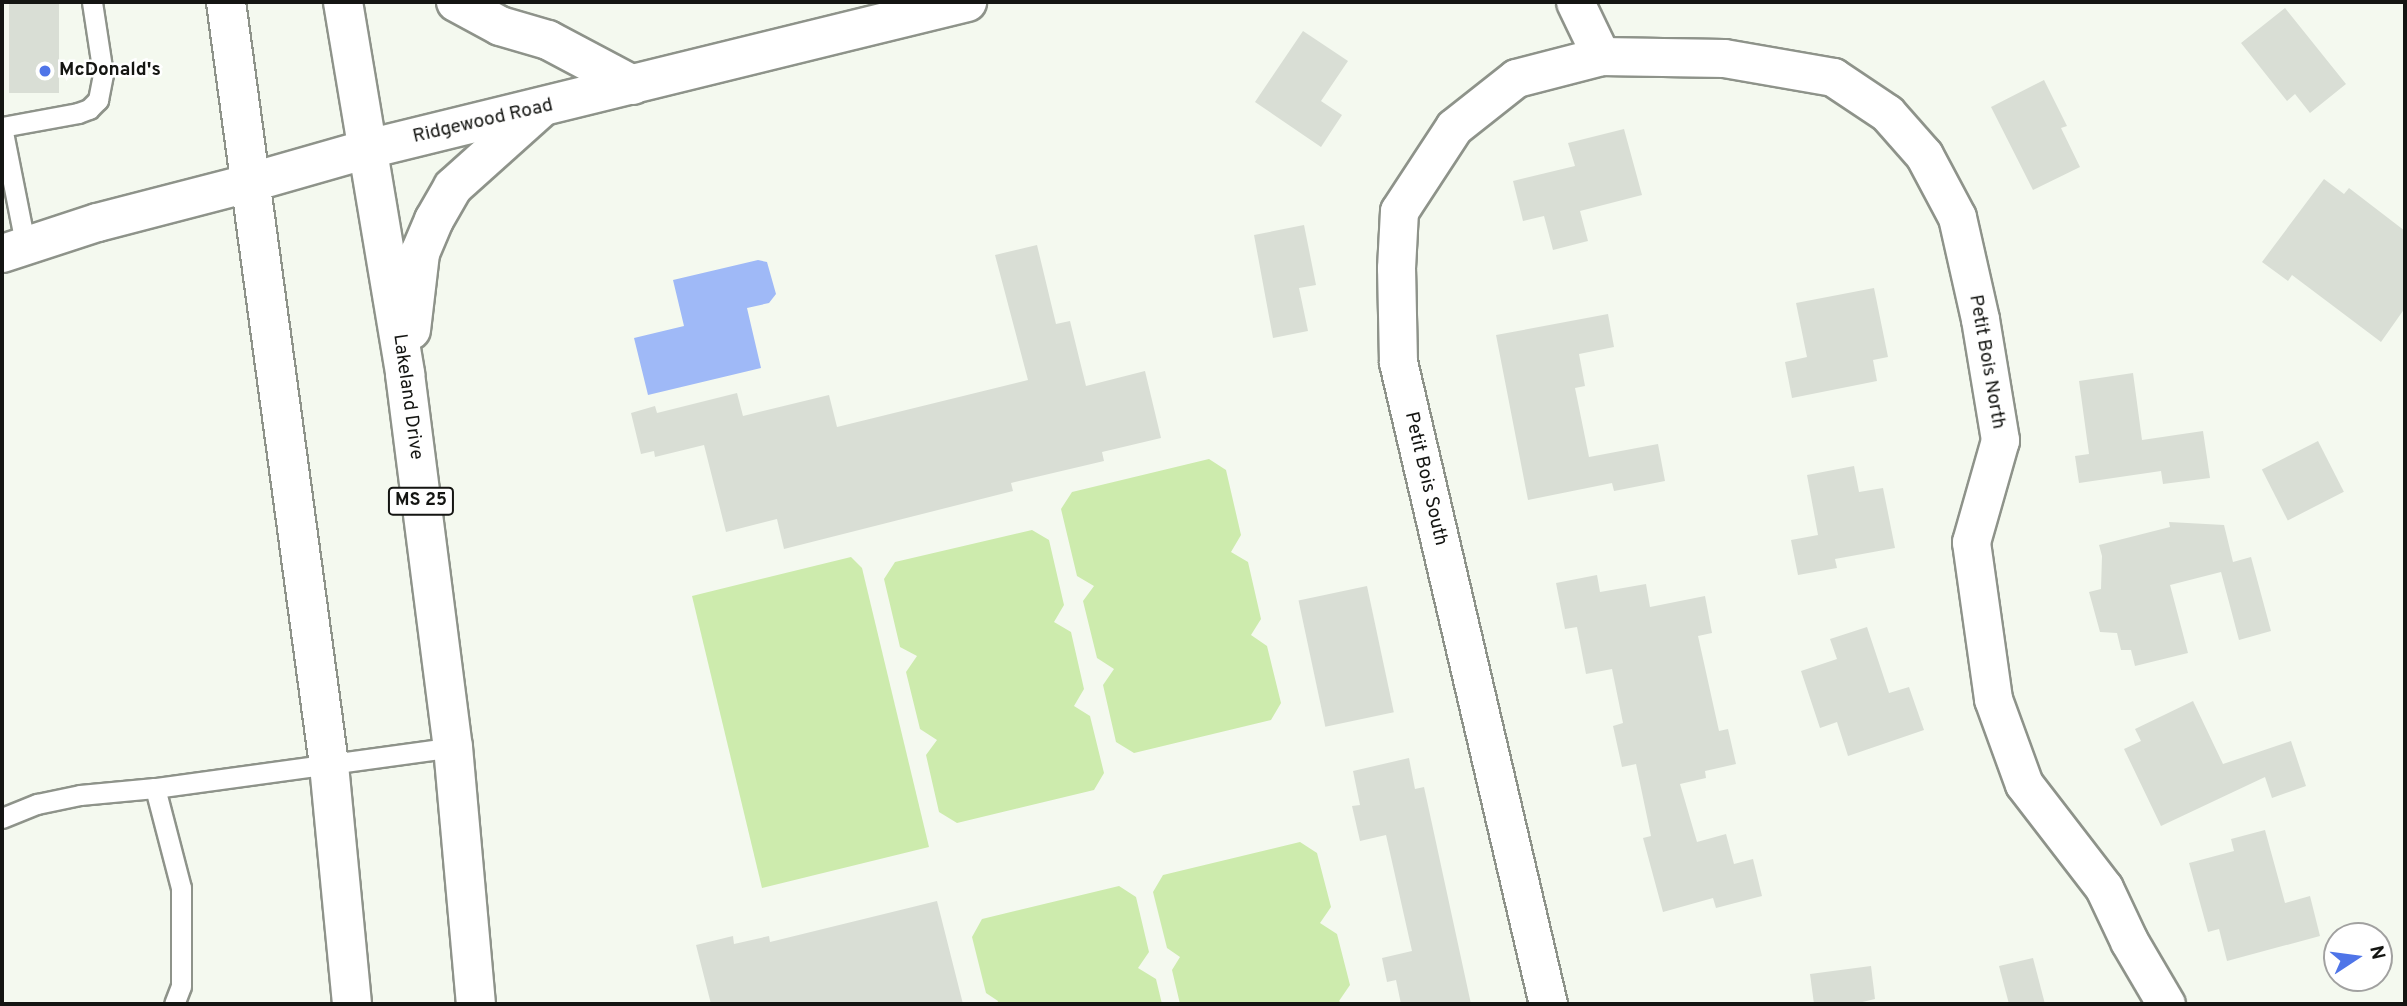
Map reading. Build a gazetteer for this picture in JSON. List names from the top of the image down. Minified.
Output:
{"streets":{"main road":["Ridgewood Road","Lakeland Drive","MS 25"],"street":["Petit Bois North","Petit Bois South"]},"crossings":[["Ridgewood Road","Lakeland Drive"],["Petit Bois North","Petit Bois South"]],"places":["McDonald's"],"north":"right"}
